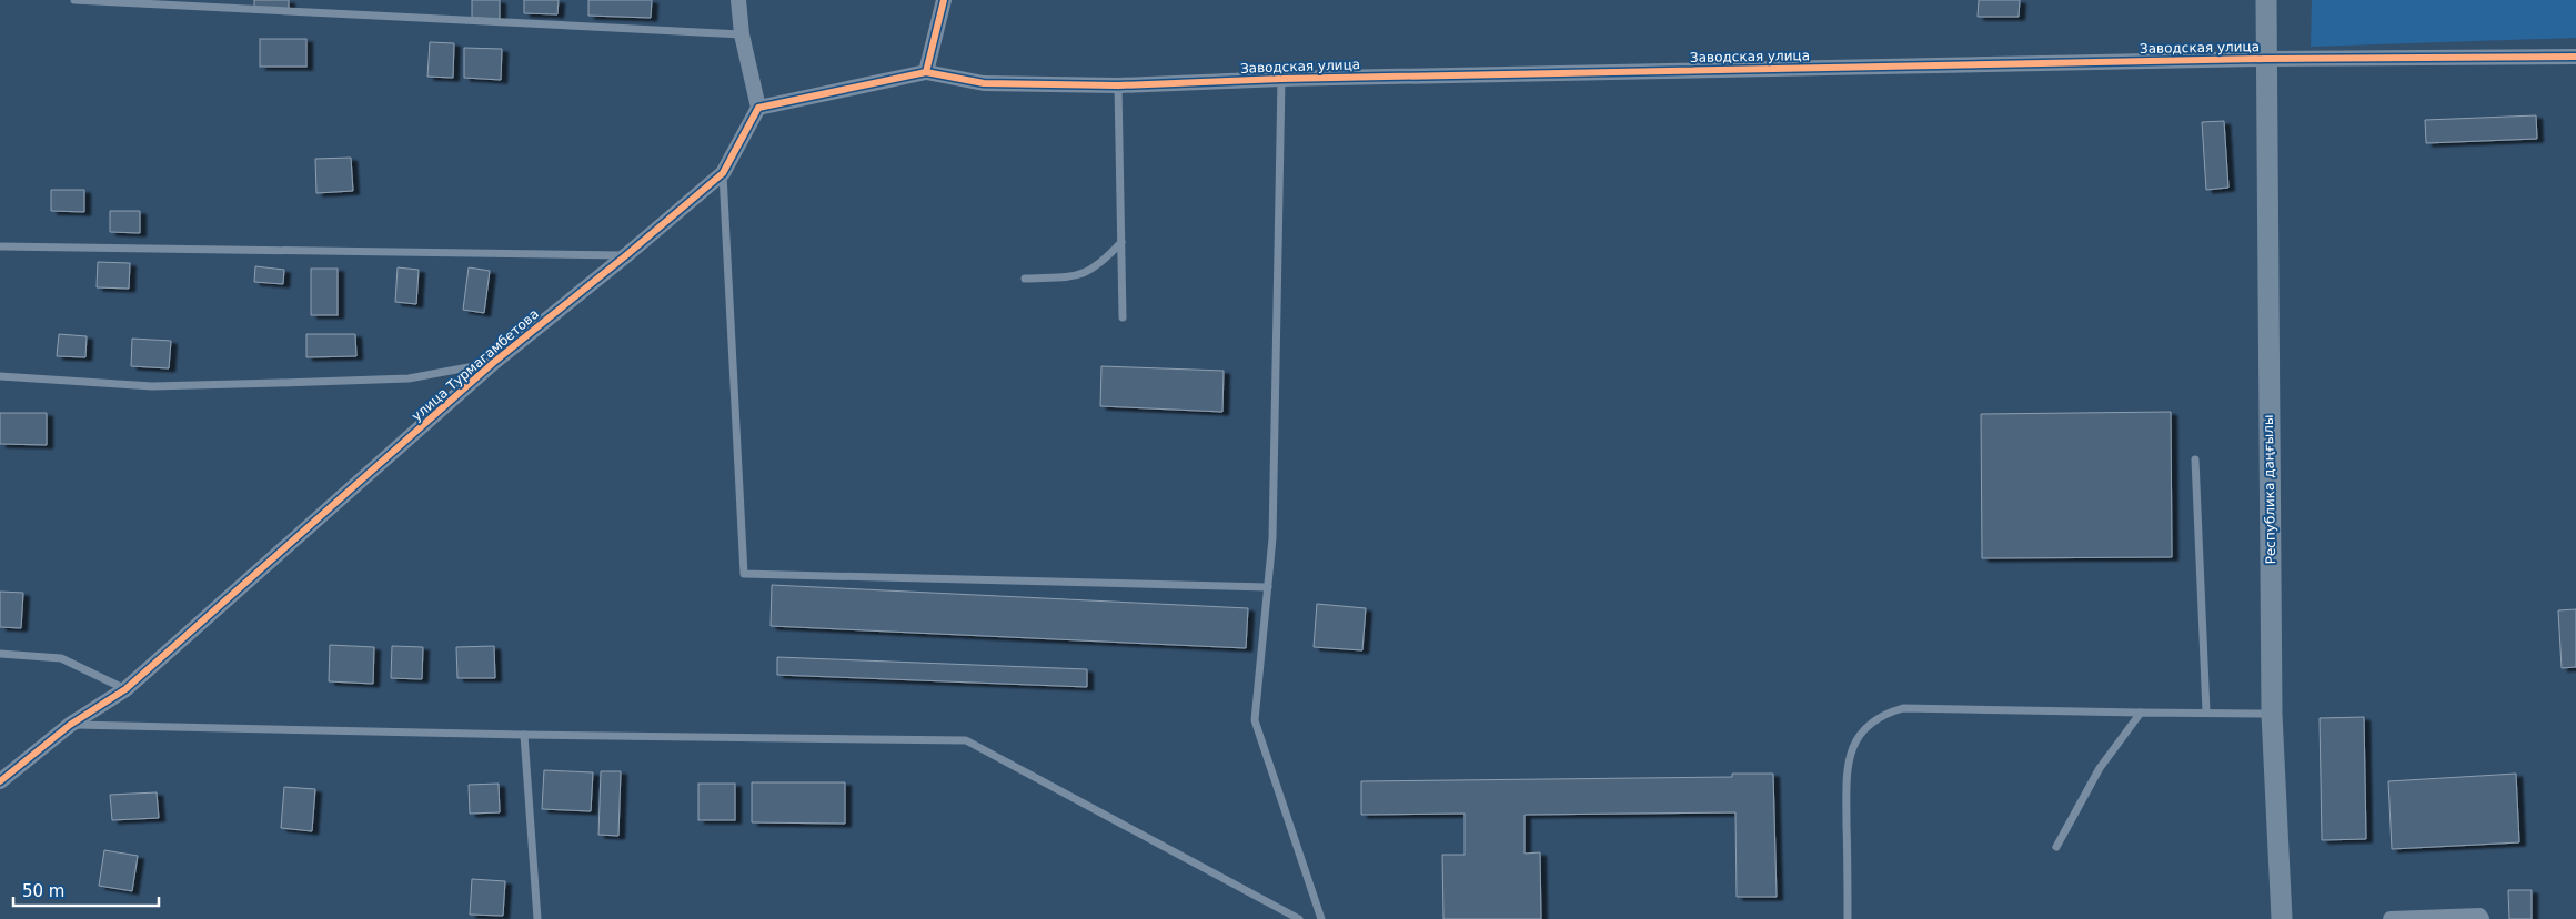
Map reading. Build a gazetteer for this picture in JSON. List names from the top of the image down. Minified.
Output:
{"streets":{"main road":["Республика даңғылы"],"street":["Заводская улица","улица Турмагамбетова"]},"crossings":[["Заводская улица","Республика даңғылы"]],"scale_bar":"50 m"}
